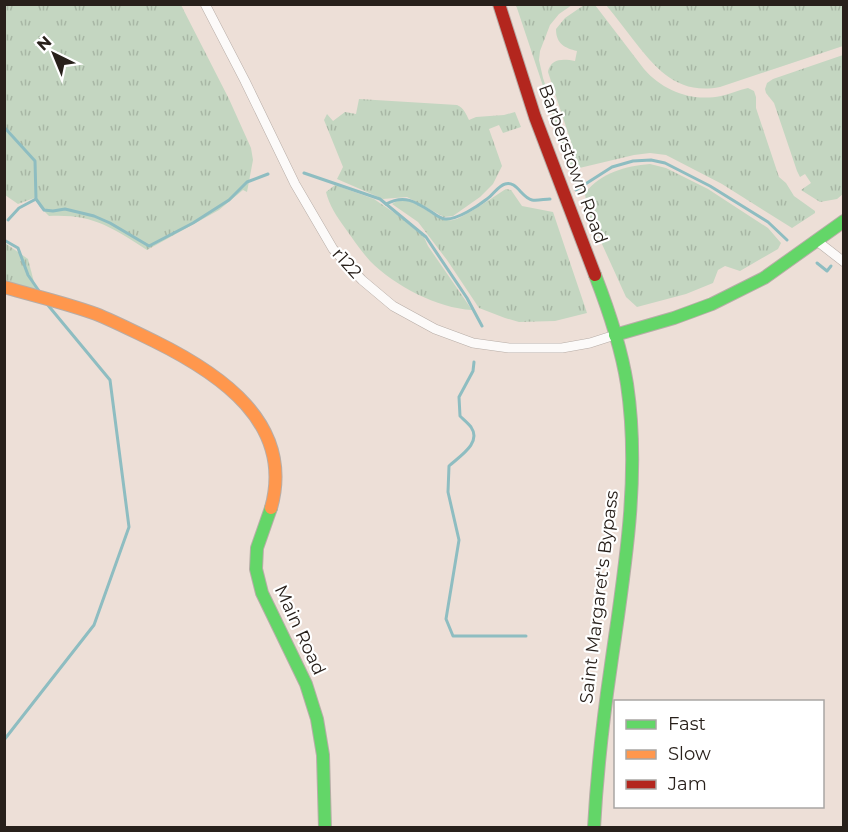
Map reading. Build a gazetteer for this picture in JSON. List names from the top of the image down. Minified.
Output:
{"streets":{"main road":["Barberstown Road","Saint Margaret's Bypass","Main Road"],"street":["r122"]},"crossings":[["Barberstown Road","r122"],["Barberstown Road","Saint Margaret's Bypass"],["r122","Saint Margaret's Bypass"]],"legend":["Fast","Slow","Jam"],"north":"top left"}
